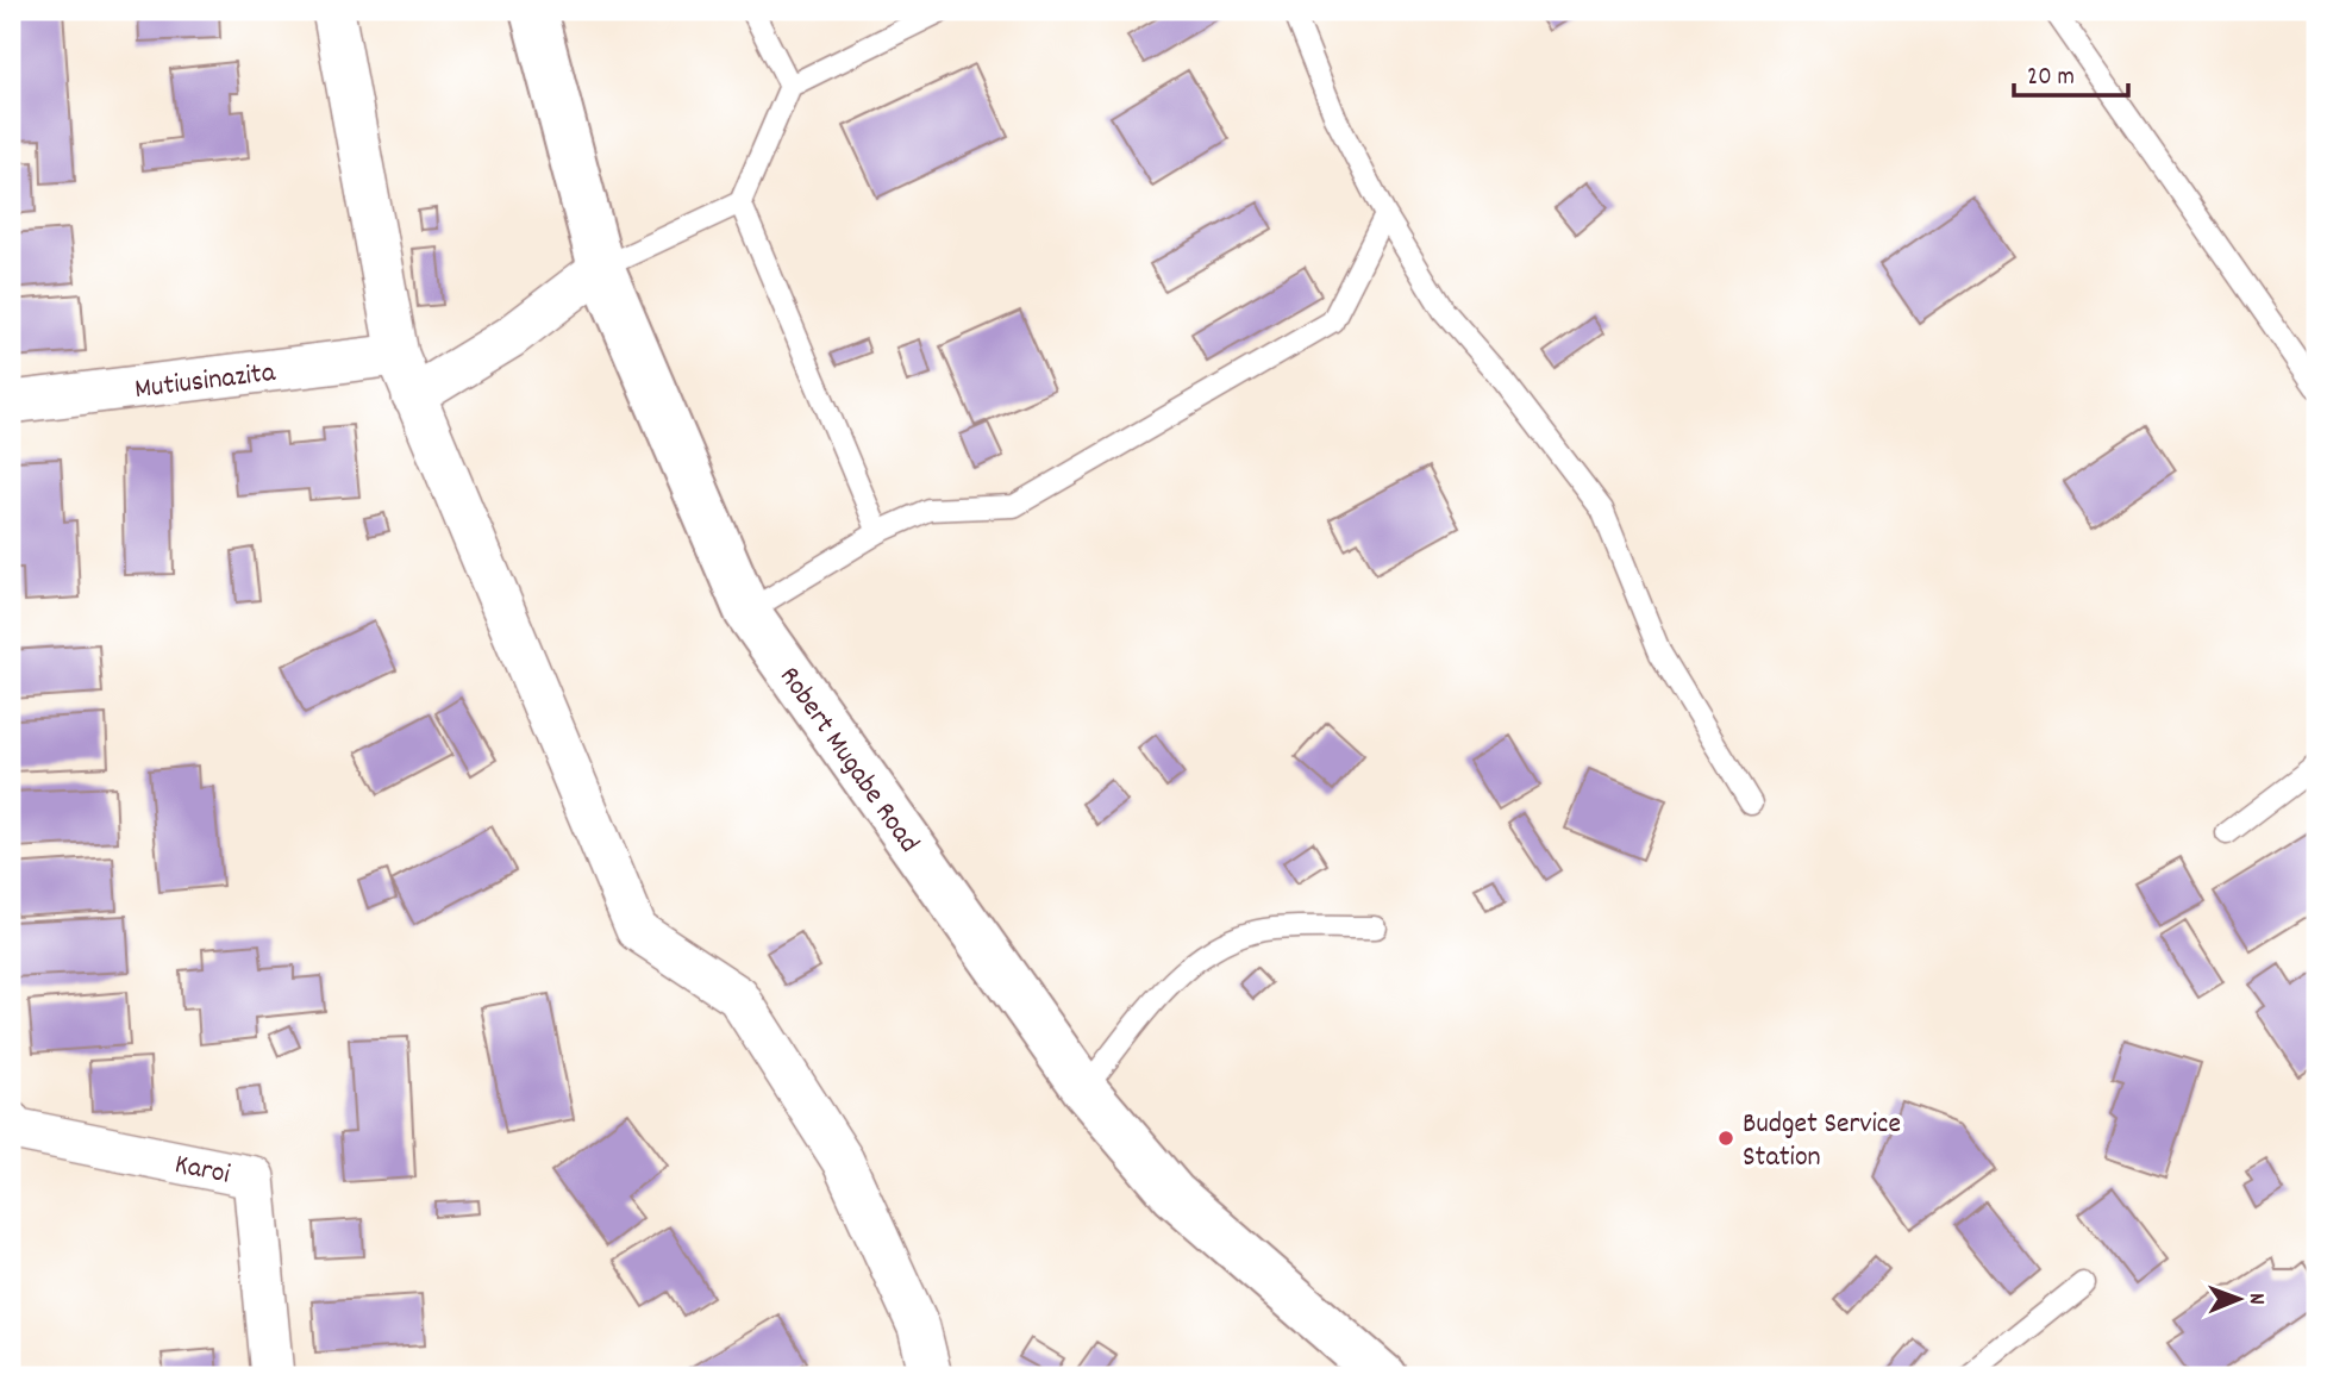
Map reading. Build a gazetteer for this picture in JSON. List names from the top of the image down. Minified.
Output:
{"streets":{"main road":["Robert Mugabe Road"],"street":["Mutiusinazita","Karoi"]},"places":["Budget Service Station"],"scale_bar":"20 m","north":"right"}
